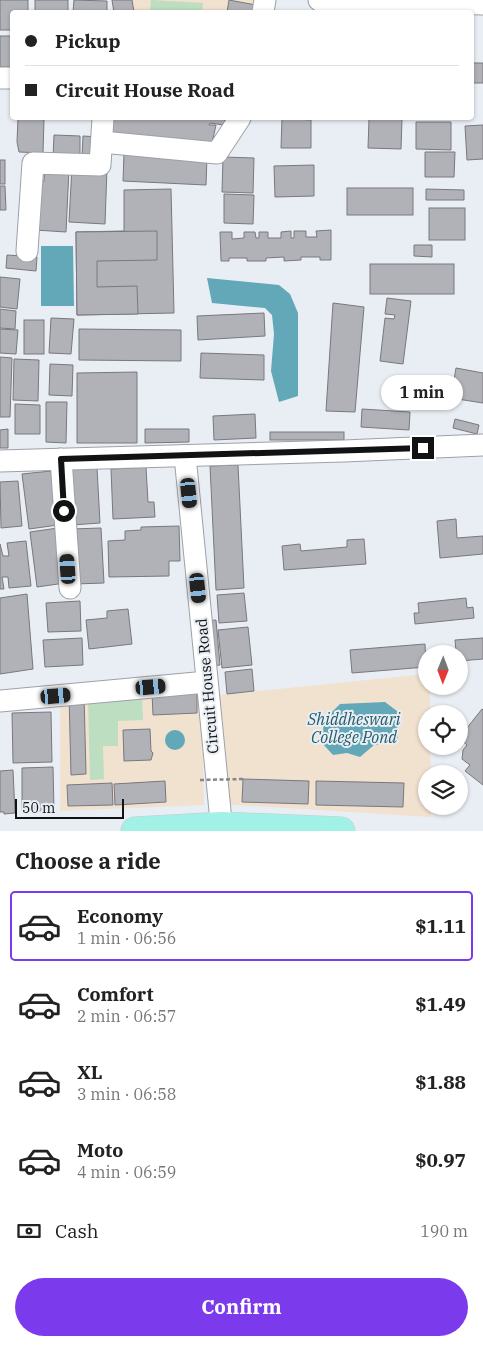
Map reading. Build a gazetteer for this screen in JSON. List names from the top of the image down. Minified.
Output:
{"streets":{"street":["Circuit House Road"]},"water":["Shiddheswari College Pond"],"scale_bar":"50 m","north":"bottom","page":{"banner":["Pickup","Circuit House Road"],"bubble":"1 min","scale":"50 m","heading":"Choose a ride","list":[{"name":"Economy","note":"1 min · 06:56","value":"$1.11"},{"name":"Comfort","note":"2 min · 06:57","value":"$1.49"},{"name":"XL","note":"3 min · 06:58","value":"$1.88"},{"name":"Moto","note":"4 min · 06:59","value":"$0.97"}],"pay":["Cash","190 m"],"buttons":"Confirm"}}
